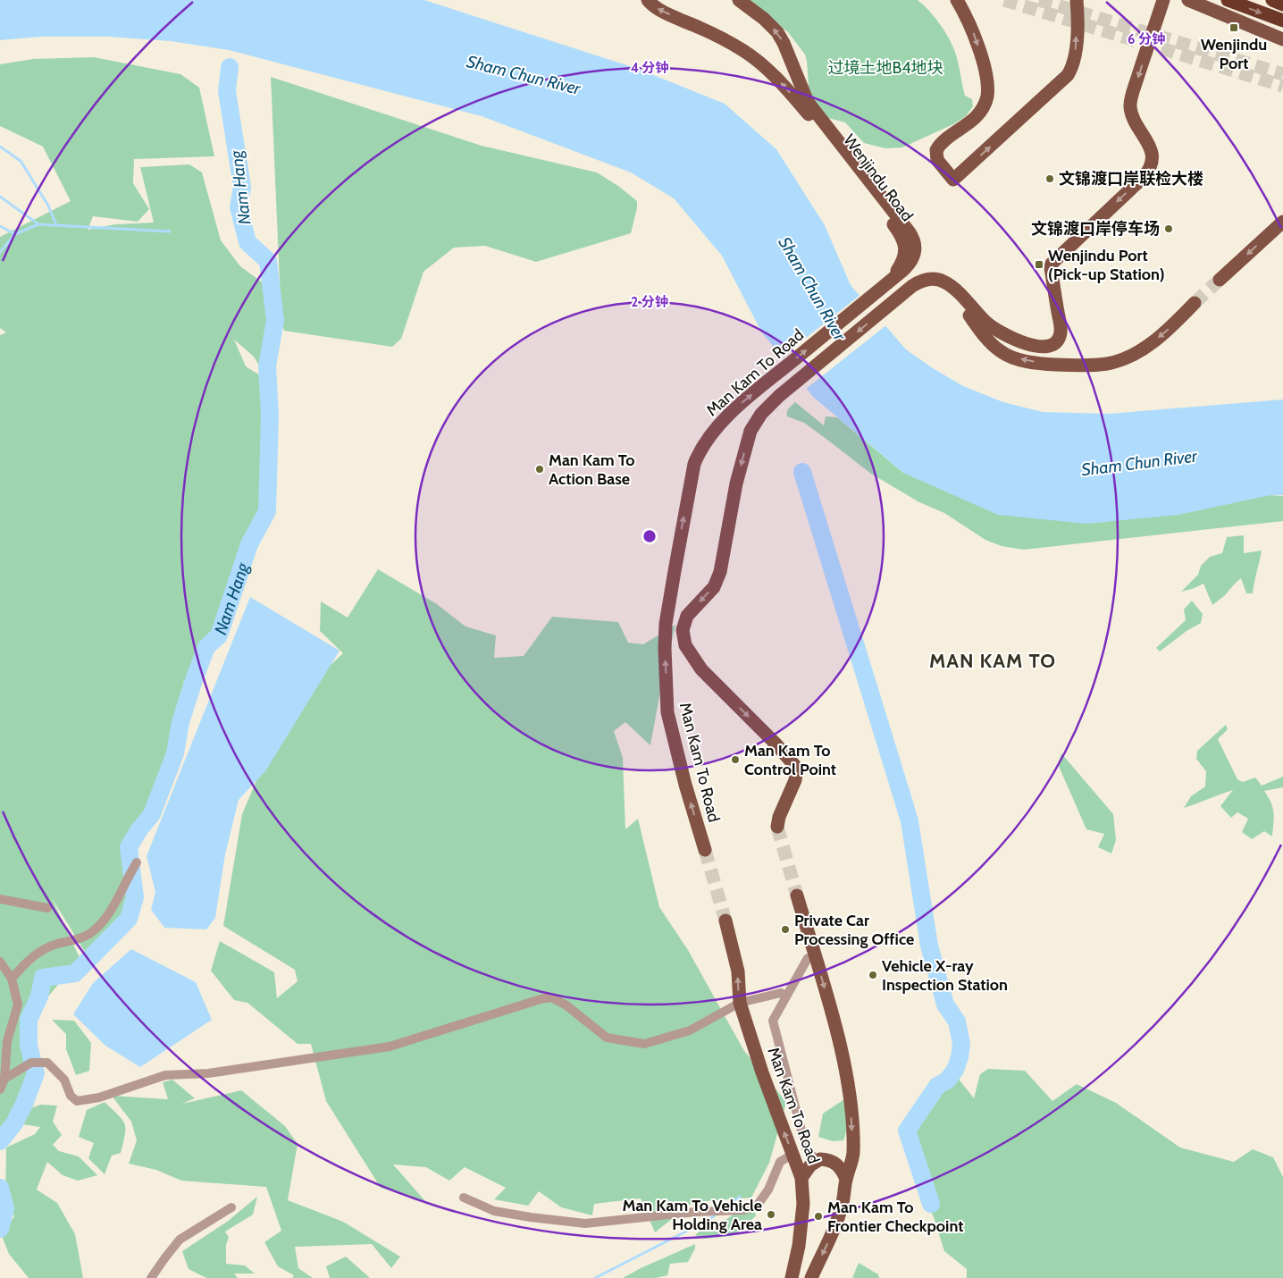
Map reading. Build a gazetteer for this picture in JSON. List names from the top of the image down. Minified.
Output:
{"streets":{"main road":["Wenjindu Road","Man Kam To Road"]},"crossings":[["Wenjindu Road","Man Kam To Road"]],"one_way":["Wenjindu Road","Man Kam To Road"],"districts":["MAN KAM TO"],"water":["Sham Chun River","Nam Hang"],"parks":["过境土地B4地块"],"places":{"transit":["Wenjindu Port","Wenjindu Port (Pick-up Station)"],"other":["文锦渡口岸联检大楼","文锦渡口岸停车场","Man Kam To Action Base","Man Kam To Control Point","Private Car Processing Office","Vehicle X-ray Inspection Station","Man Kam To Vehicle Holding Area","Man Kam To Frontier Checkpoint"]},"rings":["6 分钟","4 分钟","2 分钟"]}
